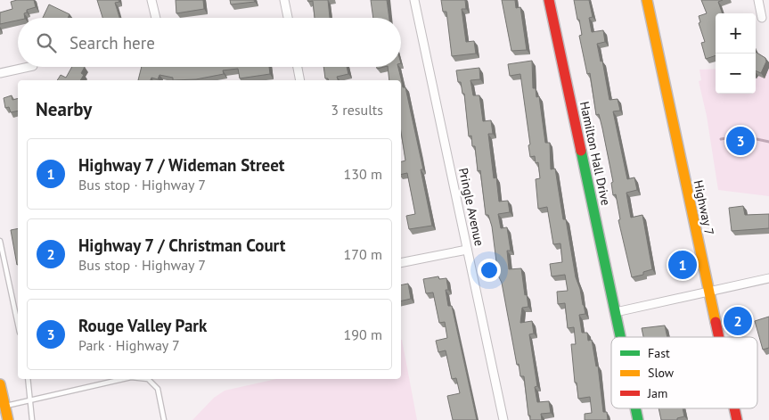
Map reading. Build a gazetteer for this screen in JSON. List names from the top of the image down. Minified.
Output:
{"streets":{"street":["Hamilton Hall Drive","Pringle Avenue","Highway 7"]},"legend":["Fast","Slow","Jam"],"page":{"map_buttons":["+","−"],"search":"Search here","heading":["Nearby","3 results"],"pins":["3","1","2"],"list":[{"mark":"1","name":"Highway 7 / Wideman Street","note":"Bus stop · Highway 7","value":"130 m"},{"mark":"2","name":"Highway 7 / Christman Court","note":"Bus stop · Highway 7","value":"170 m"},{"mark":"3","name":"Rouge Valley Park","note":"Park · Highway 7","value":"190 m"}]}}
